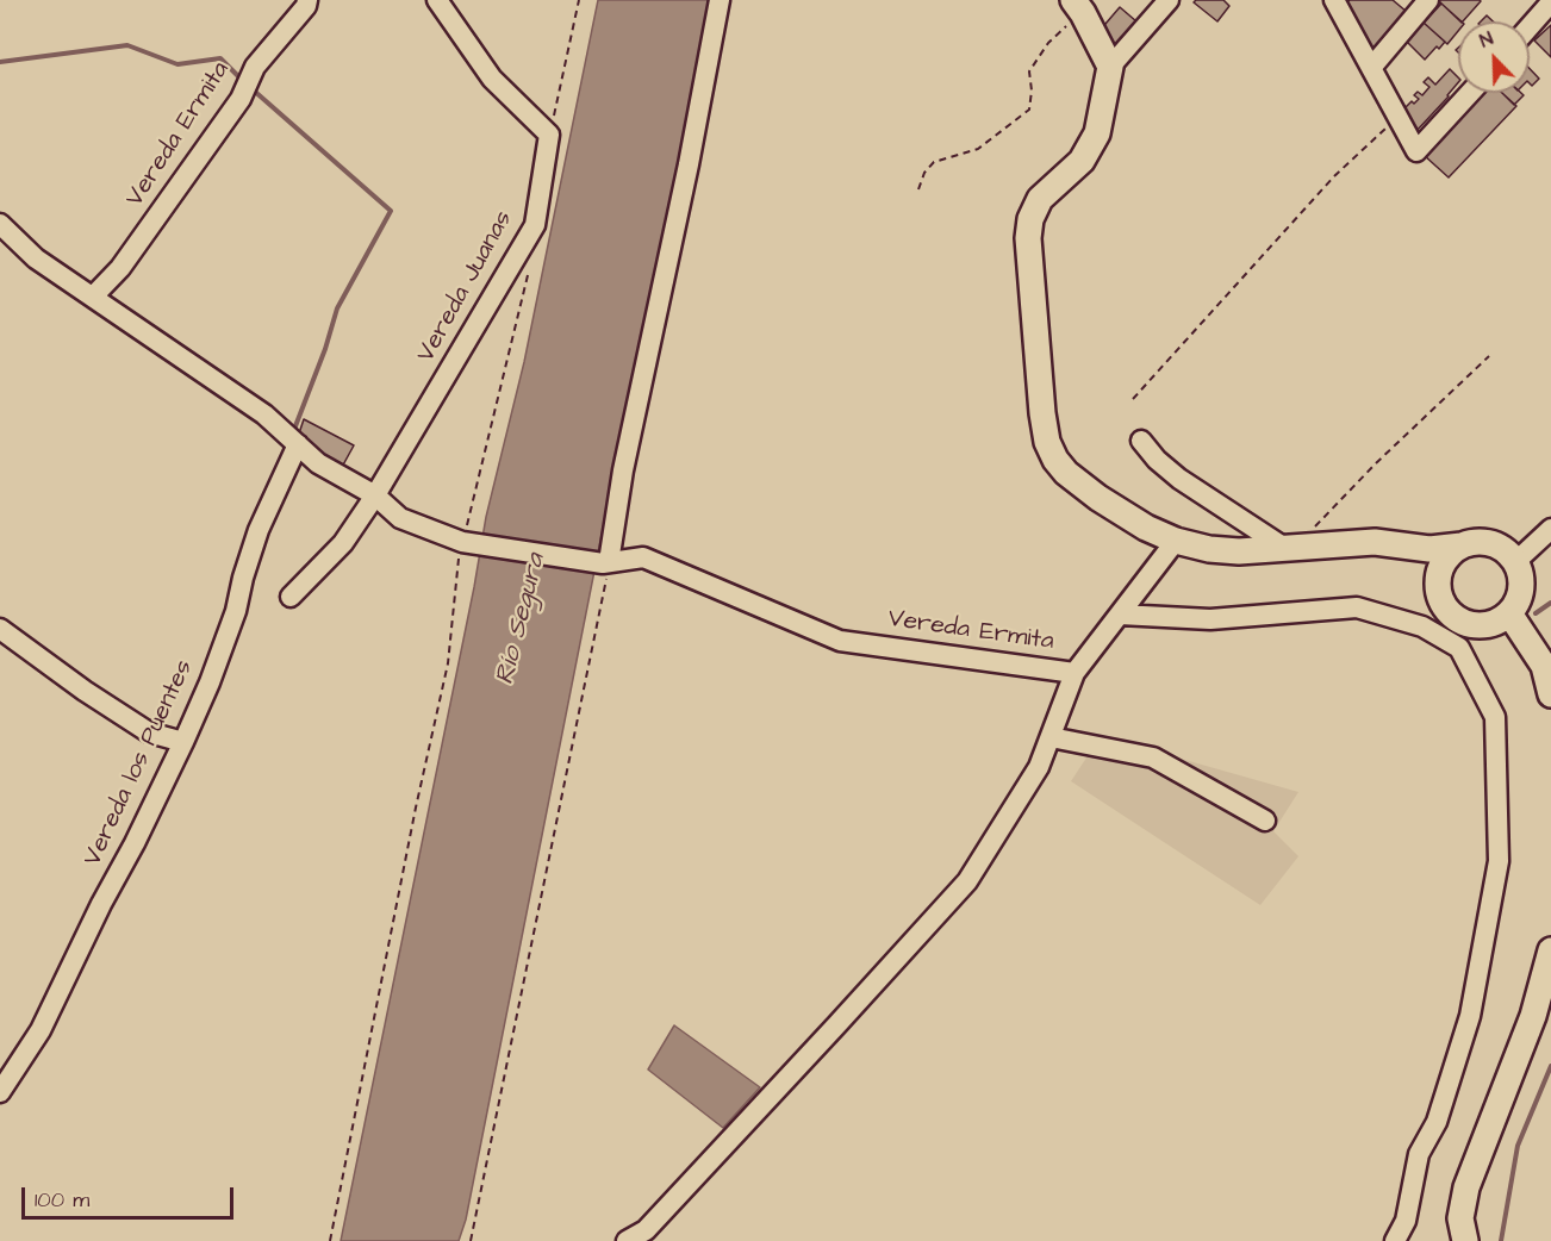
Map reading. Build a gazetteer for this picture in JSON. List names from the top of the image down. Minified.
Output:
{"streets":{"street":["Vereda Ermita","Vereda Juanas","Vereda los Puentes"]},"crossings":[["Vereda Ermita","Vereda Juanas"],["Vereda Ermita","Vereda los Puentes"]],"water":["Río Segura"],"scale_bar":"100 m","north":"top left"}
